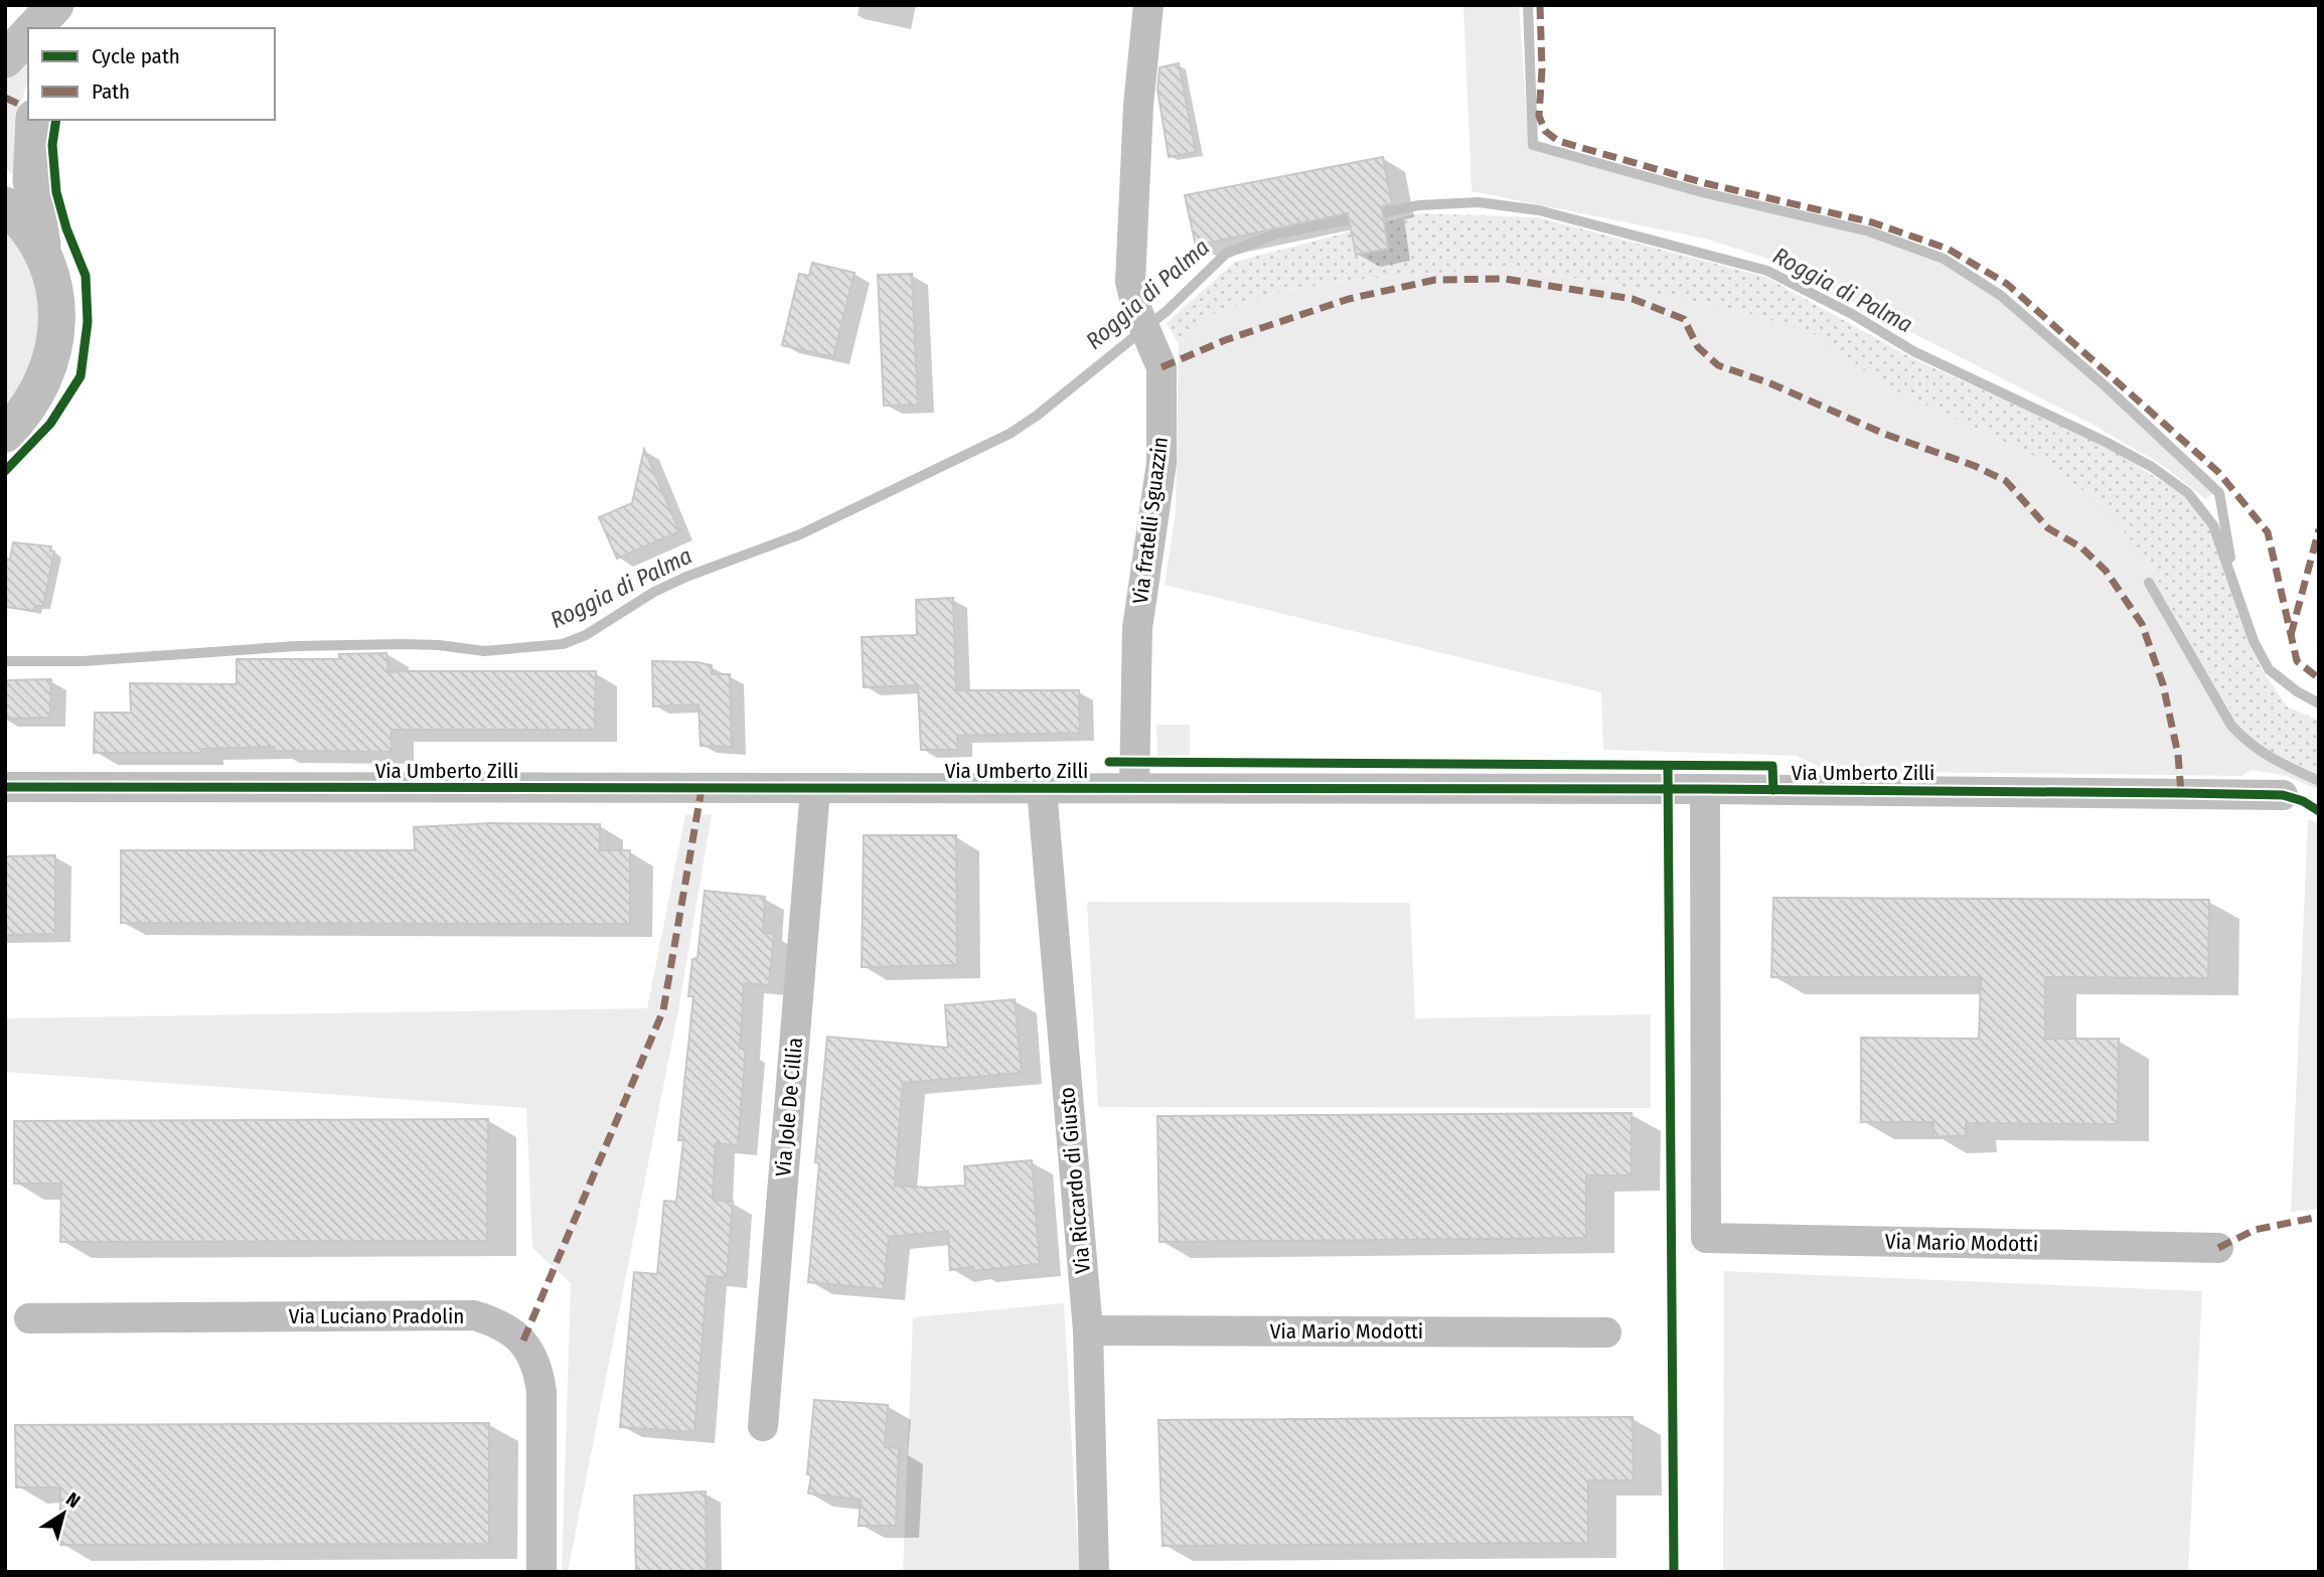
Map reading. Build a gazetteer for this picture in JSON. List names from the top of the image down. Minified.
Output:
{"streets":{"street":["Via fratelli Sguazzin","Via Umberto Zilli","Via Jole De Cillia","Via Riccardo di Giusto","Via Mario Modotti","Via Luciano Pradolin"]},"crossings":[["Via fratelli Sguazzin","Via Umberto Zilli"],["Via Umberto Zilli","Via Jole De Cillia"],["Via Umberto Zilli","Via Riccardo di Giusto"],["Via Umberto Zilli","Via Mario Modotti"],["Via Riccardo di Giusto","Via Mario Modotti"]],"water":["Roggia di Palma"],"legend":["Cycle path","Path"],"north":"top right"}
